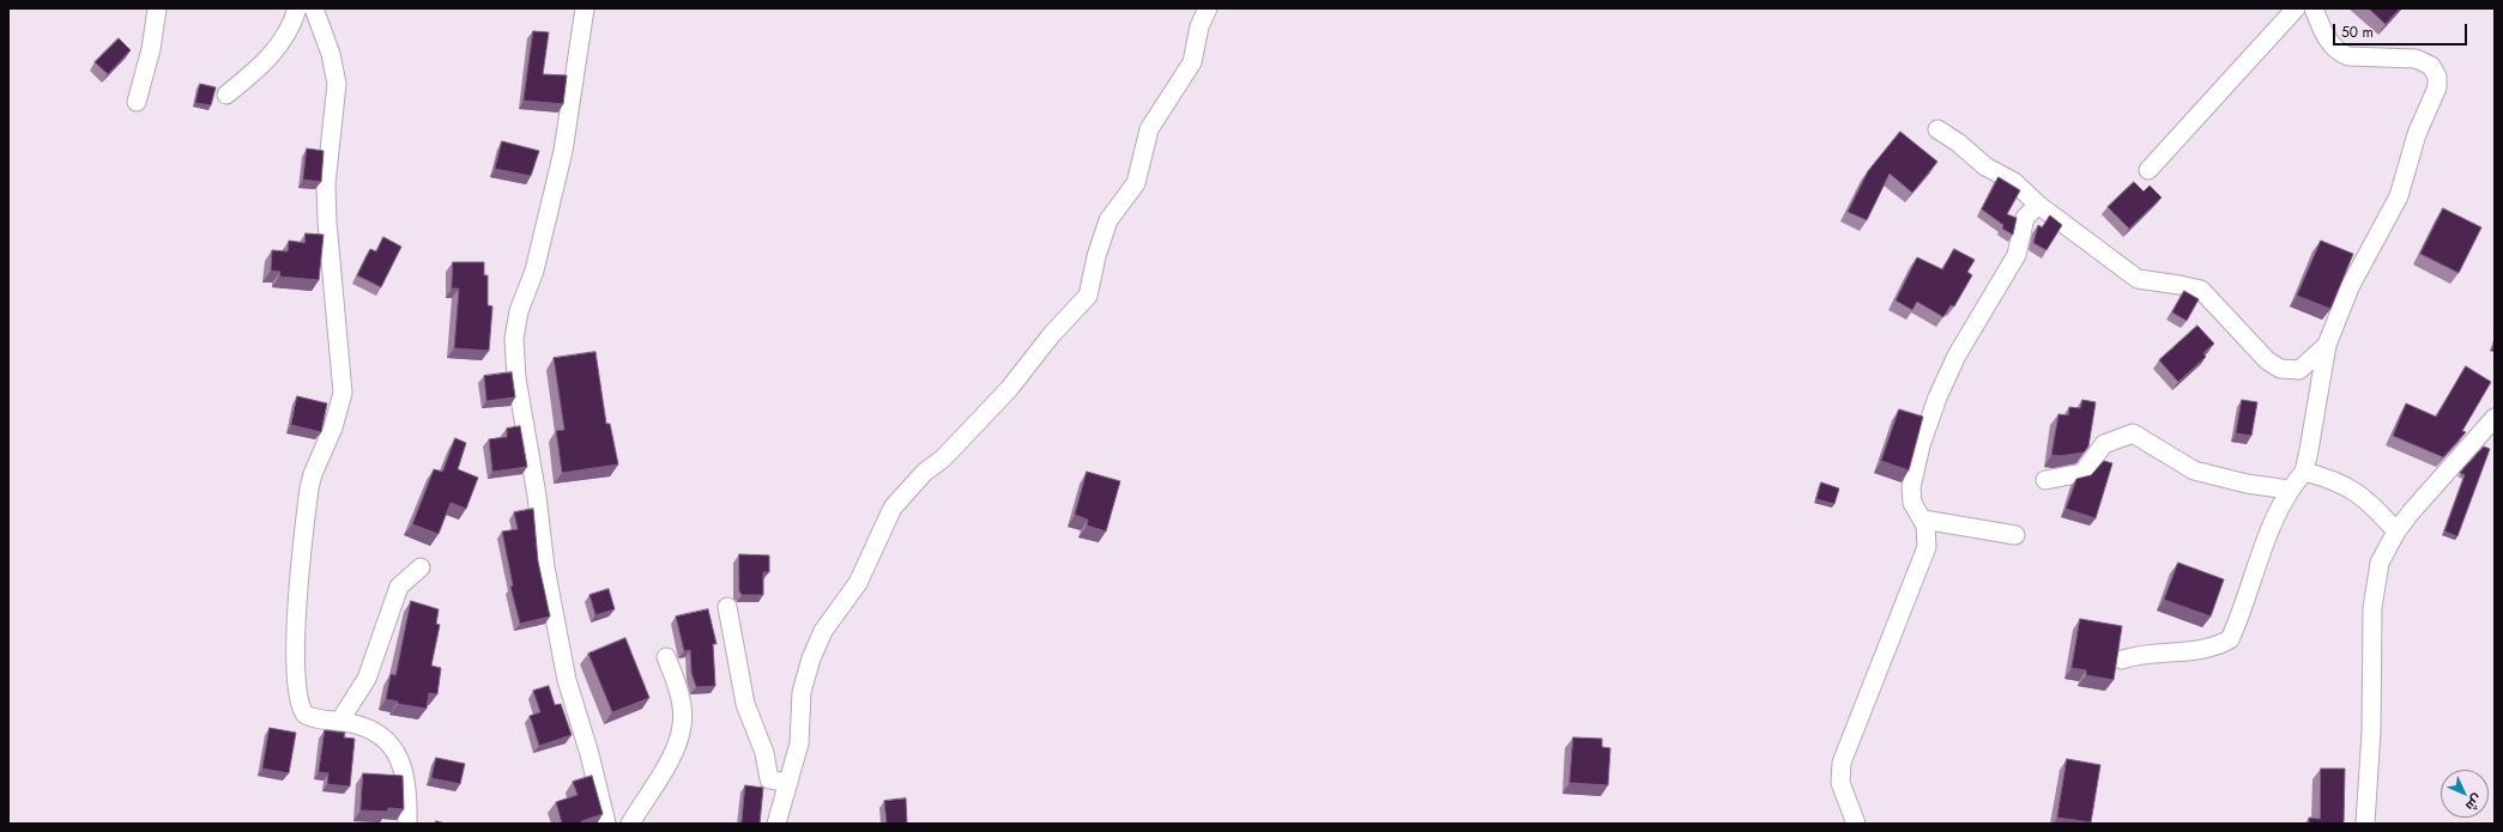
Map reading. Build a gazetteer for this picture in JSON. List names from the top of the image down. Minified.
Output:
{"scale_bar":"50 m","north":"bottom right"}
